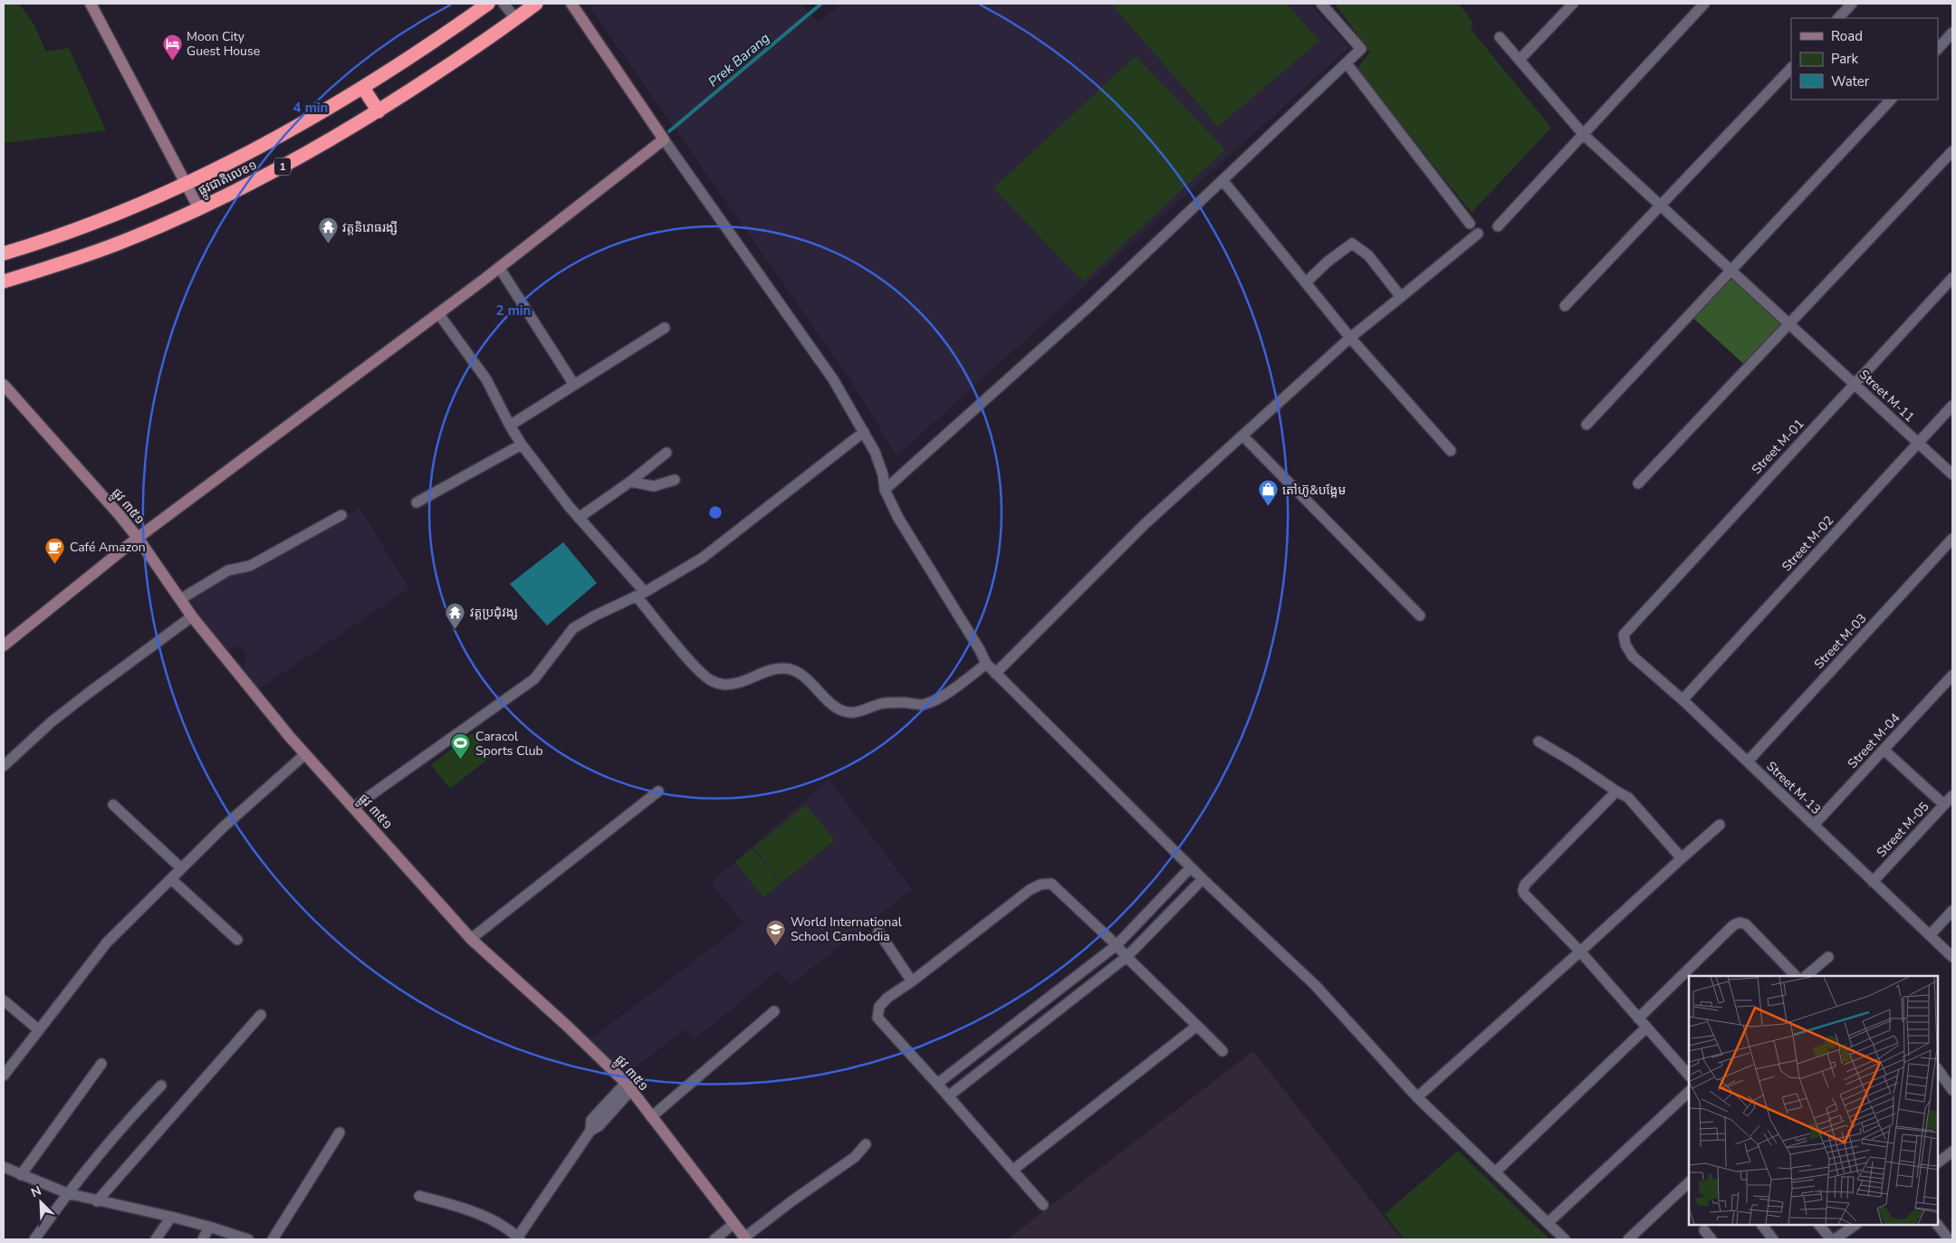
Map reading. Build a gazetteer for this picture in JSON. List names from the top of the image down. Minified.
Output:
{"streets":{"highway":["1","ផ្លូវជាតិលេខ១"],"street":["Street M-11","Street M-01","ផ្លូវ ៣៥១","Street M-02","Street M-03","Street M-04","Street M-13","Street M-05"]},"crossings":[["Street M-11","Street M-01"],["Street M-11","Street M-02"],["Street M-01","Street M-13"],["Street M-02","Street M-13"],["Street M-03","Street M-13"],["Street M-04","Street M-13"],["Street M-13","Street M-05"]],"water":["Prek Barang"],"places":{"hotel":["Moon City Guest House"],"temple":["វត្តនិរោធរង្សី","វត្តប្រជុំវង្ស"],"shop":["តៅហ៊ូ&បង្អែម"],"cafe":["Café Amazon"],"sports":["Caracol Sports Club"],"school or university":["World International School Cambodia"]},"legend":["Road","Park","Water"],"north":"top left","rings":["4 min","2 min"]}
